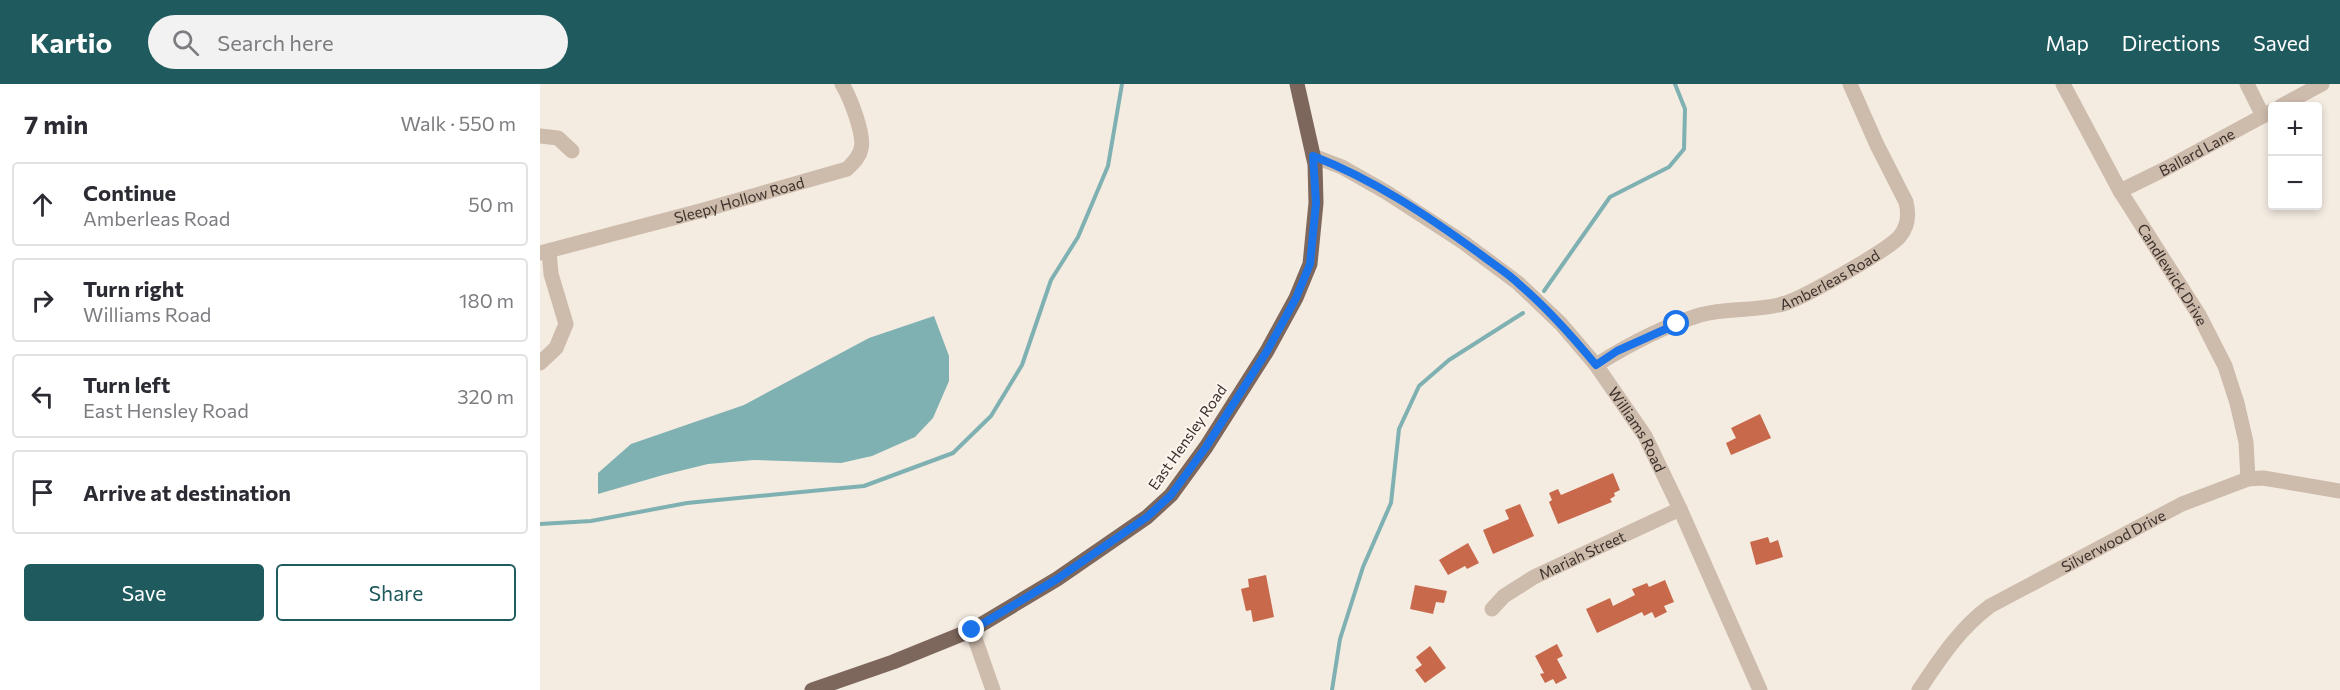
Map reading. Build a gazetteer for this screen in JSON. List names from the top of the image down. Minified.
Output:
{"streets":{"main road":["East Hensley Road"],"street":["Ballard Lane","Sleepy Hollow Road","Candlewick Drive","Amberleas Road","Williams Road","Silverwood Drive","Mariah Street"]},"crossings":[["Ballard Lane","Candlewick Drive"],["Candlewick Drive","Silverwood Drive"],["Amberleas Road","Williams Road"],["Williams Road","East Hensley Road"],["Williams Road","Mariah Street"]],"page":{"header":"Kartio","search":"Search here","nav":["Map","Directions","Saved"],"heading":["7 min","Walk · 550 m"],"map_buttons":["+","−"],"list":[["Continue","Amberleas Road","50 m"],["Turn right","Williams Road","180 m"],["Turn left","East Hensley Road","320 m"],"Arrive at destination"],"buttons":["Save","Share"]}}
